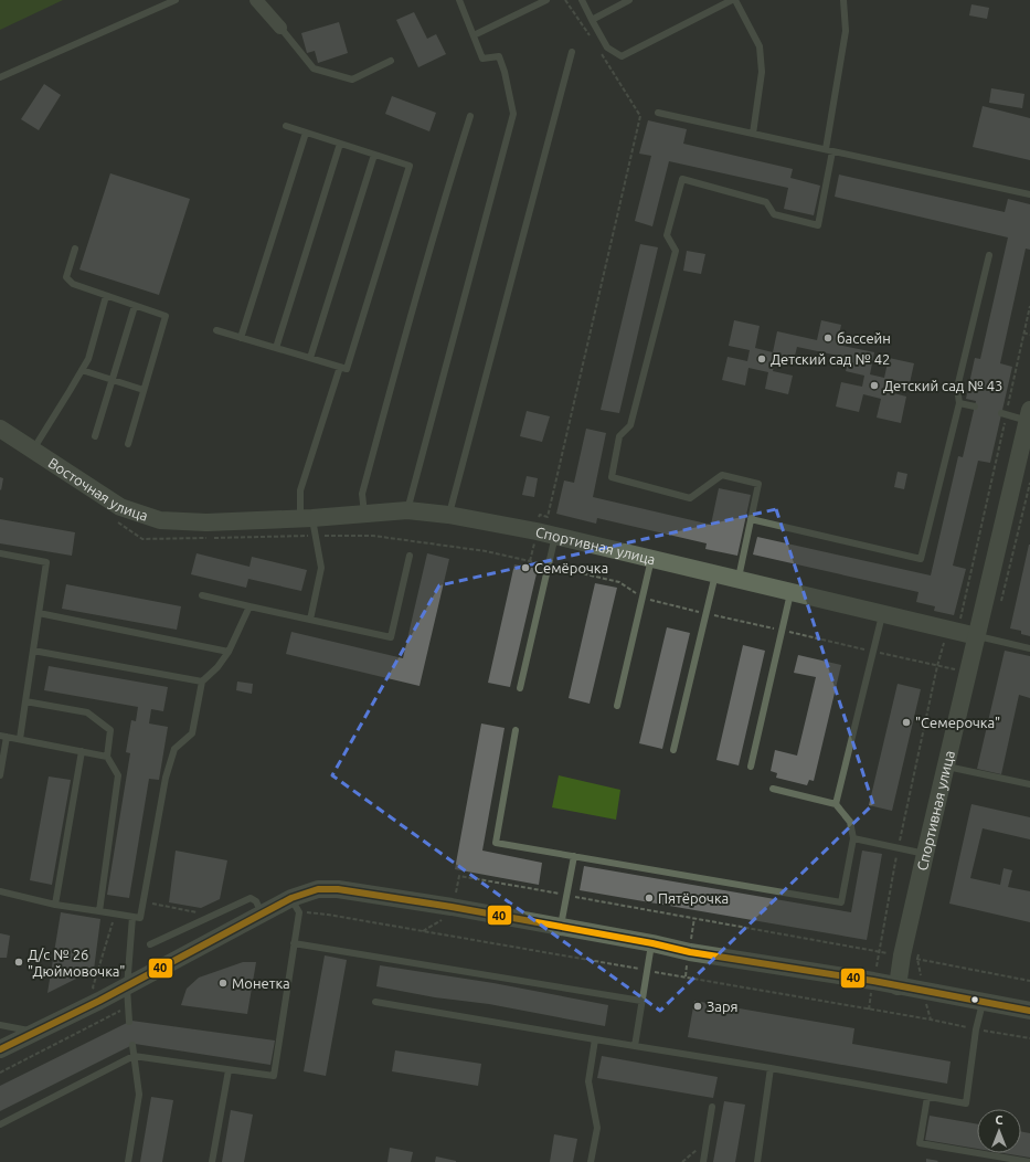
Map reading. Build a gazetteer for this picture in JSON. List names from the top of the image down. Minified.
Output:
{"streets":{"street":["Восточная улица","Спортивная улица"]},"crossings":[["Восточная улица","Спортивная улица"]],"places":["бассейн","Детский сад № 42","Детский сад № 43","Семёрочка","\"Семерочка\"","Пятёрочка","Д/с № 26 \"Дюймовочка\"","Монетка","Заря"],"lines":["transit line 40"],"north":"top"}
